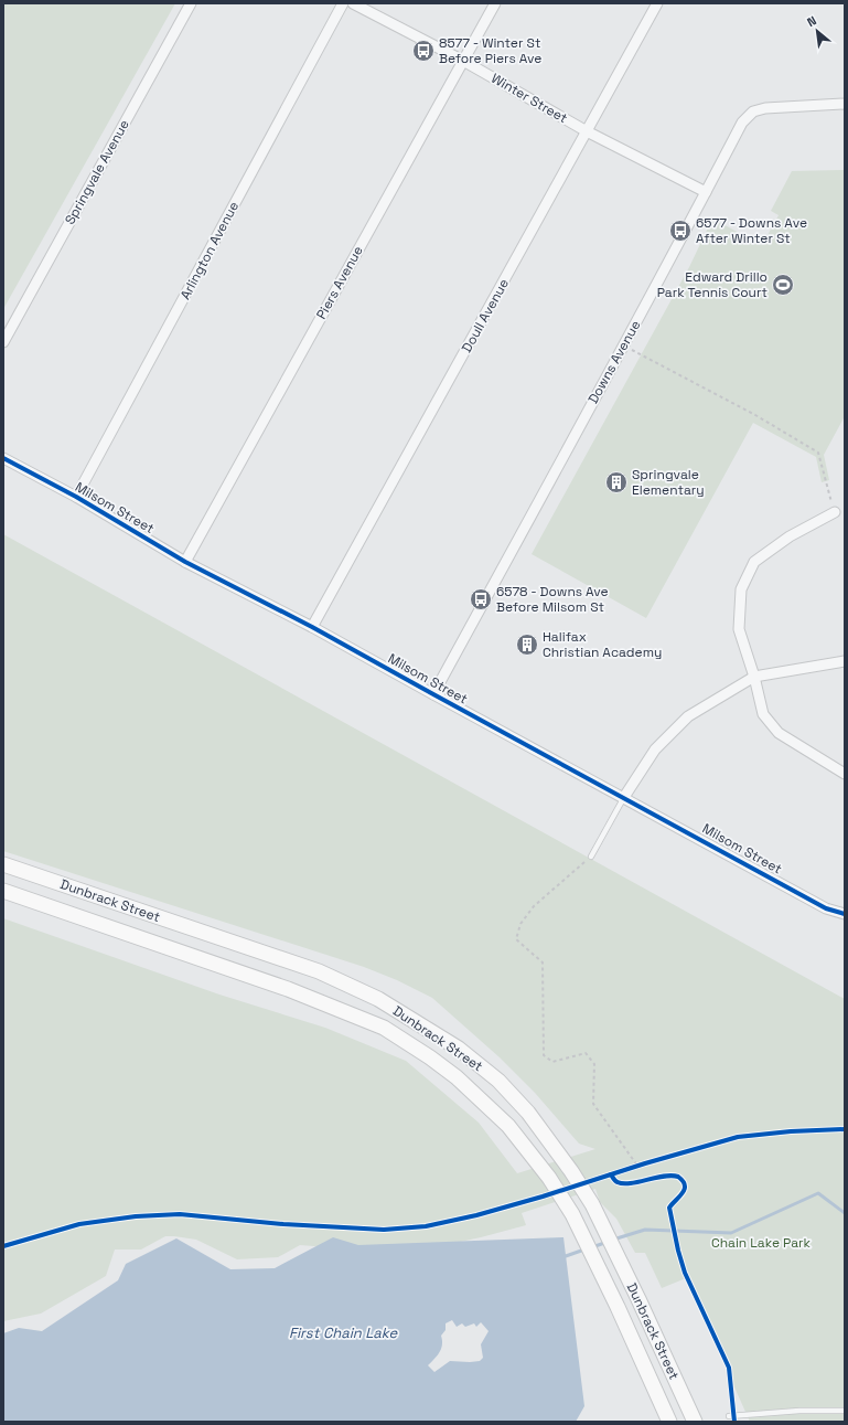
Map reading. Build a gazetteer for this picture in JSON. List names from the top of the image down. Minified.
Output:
{"streets":{"main road":["Dunbrack Street"],"street":["Winter Street","Springvale Avenue","Arlington Avenue","Piers Avenue","Doull Avenue","Downs Avenue","Milsom Street"]},"crossings":[["Winter Street","Piers Avenue"],["Winter Street","Doull Avenue"],["Winter Street","Downs Avenue"],["Arlington Avenue","Milsom Street"],["Piers Avenue","Milsom Street"],["Doull Avenue","Milsom Street"],["Downs Avenue","Milsom Street"]],"water":["First Chain Lake"],"parks":["Chain Lake Park"],"places":{"bus stop":["8577 - Winter St Before Piers Ave","6577 - Downs Ave After Winter St","6578 - Downs Ave Before Milsom St"],"sports":["Edward Drillo Park Tennis Court"],"building":["Springvale Elementary","Halifax Christian Academy"]},"north":"top left"}
